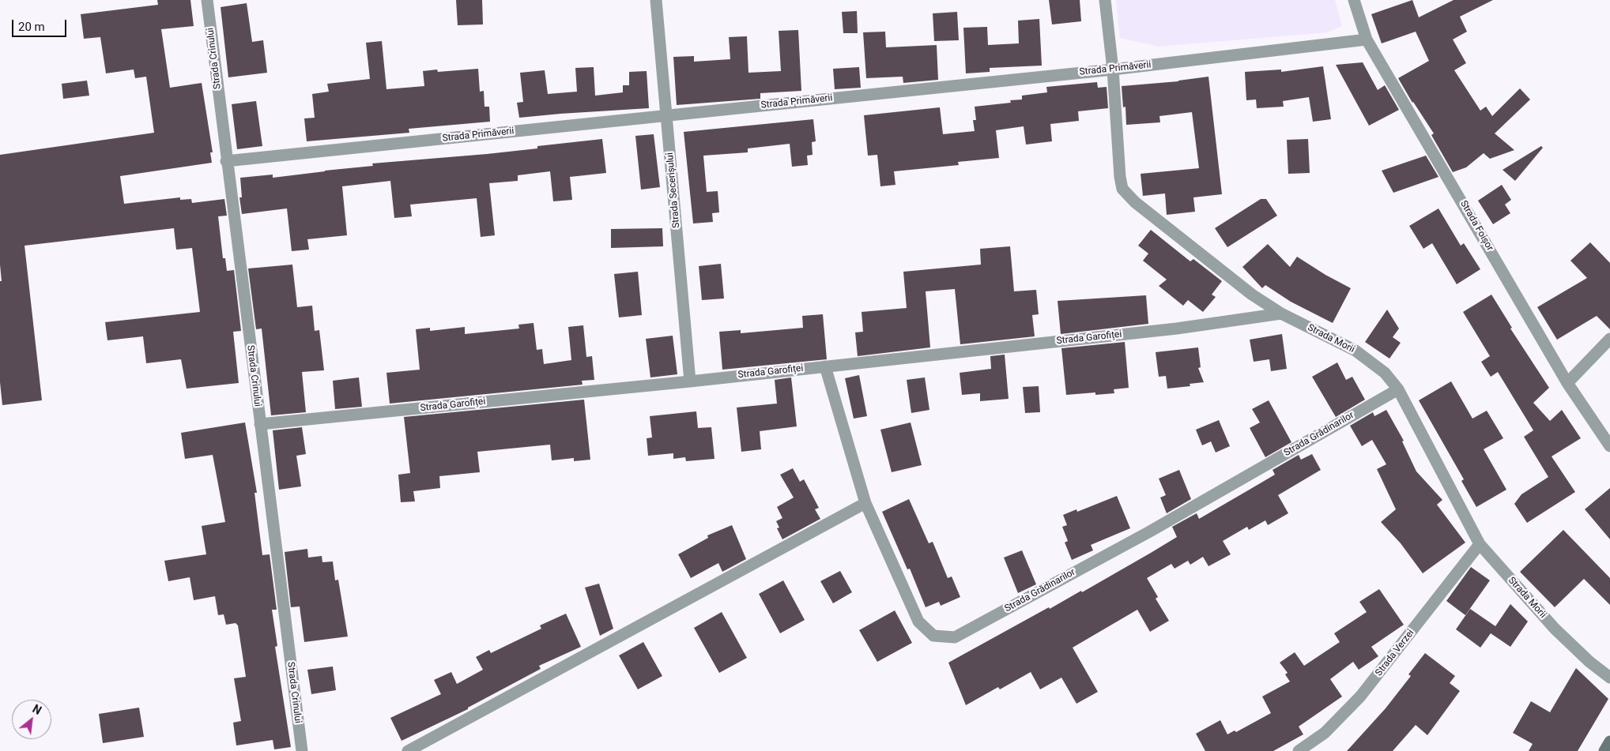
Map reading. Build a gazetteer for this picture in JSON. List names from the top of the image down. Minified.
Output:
{"streets":{"street":["Strada Crinului","Strada Primăverii","Strada Secerișului","Strada Foișor","Strada Garofiței","Strada Morii","Strada Grădinarilor","Strada Verzei"]},"crossings":[["Strada Crinului","Strada Primăverii"],["Strada Crinului","Strada Garofiței"],["Strada Primăverii","Strada Secerișului"],["Strada Primăverii","Strada Foișor"],["Strada Primăverii","Strada Morii"],["Strada Secerișului","Strada Garofiței"],["Strada Garofiței","Strada Morii"],["Strada Garofiței","Strada Grădinarilor"],["Strada Morii","Strada Grădinarilor"],["Strada Morii","Strada Verzei"]],"scale_bar":"20 m","north":"top right"}
